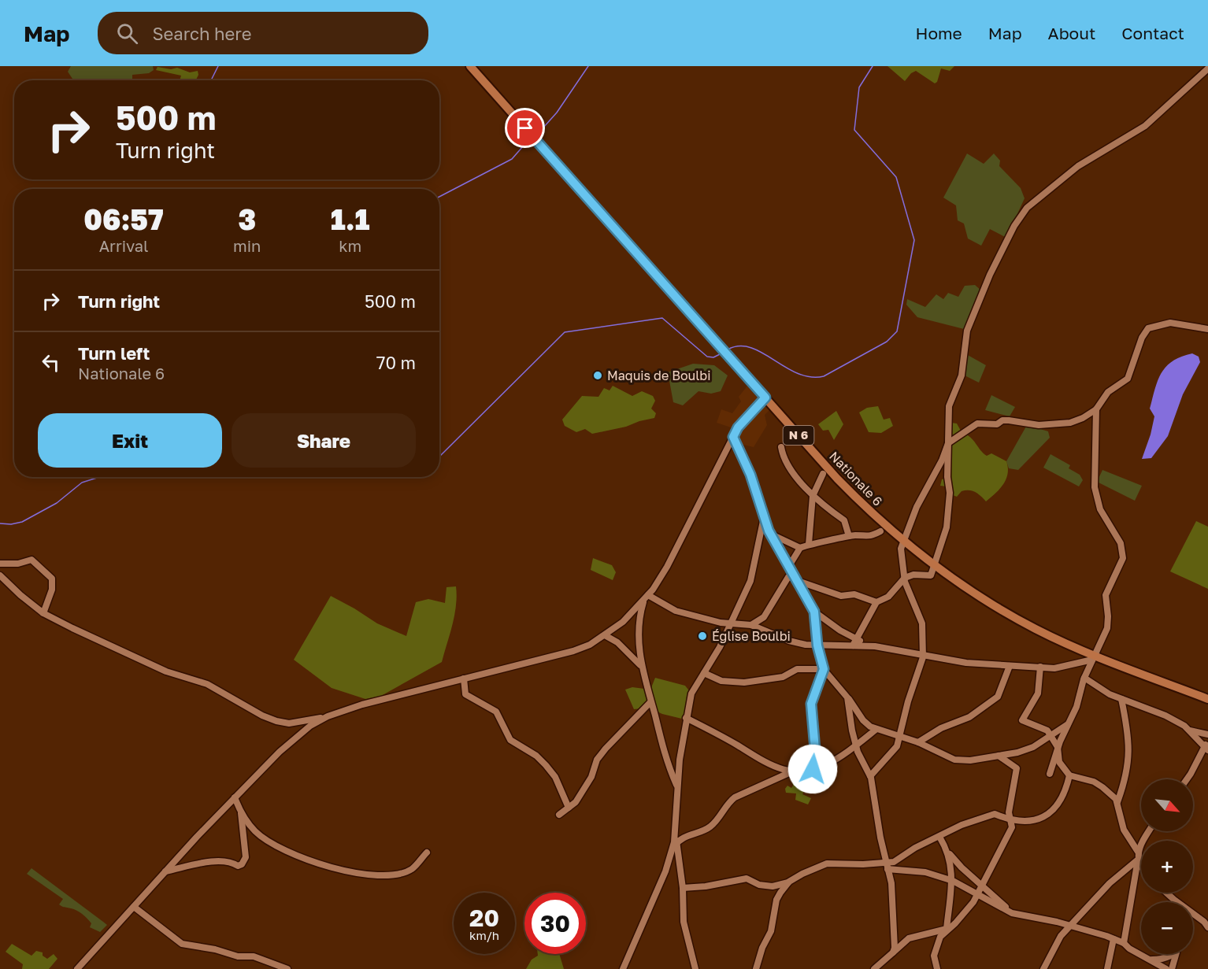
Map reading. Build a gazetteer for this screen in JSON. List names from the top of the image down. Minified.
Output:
{"streets":{"main road":["N 6","Nationale 6"]},"places":["Maquis de Boulbi","Église Boulbi"],"north":"bottom right","page":{"header":"Map","search":"Search here","nav":["Home","Map","About","Contact"],"turn":["500 m","Turn right"],"eta":["06:57","Arrival","3","min","1.1","km"],"list":[{"name":"Turn right","value":"500 m"},{"name":"Turn left","note":"Nationale 6","value":"70 m"}],"buttons":["Exit","Share"],"map_buttons":["+","−"],"speed":"20 km/h","limit":"30"}}
